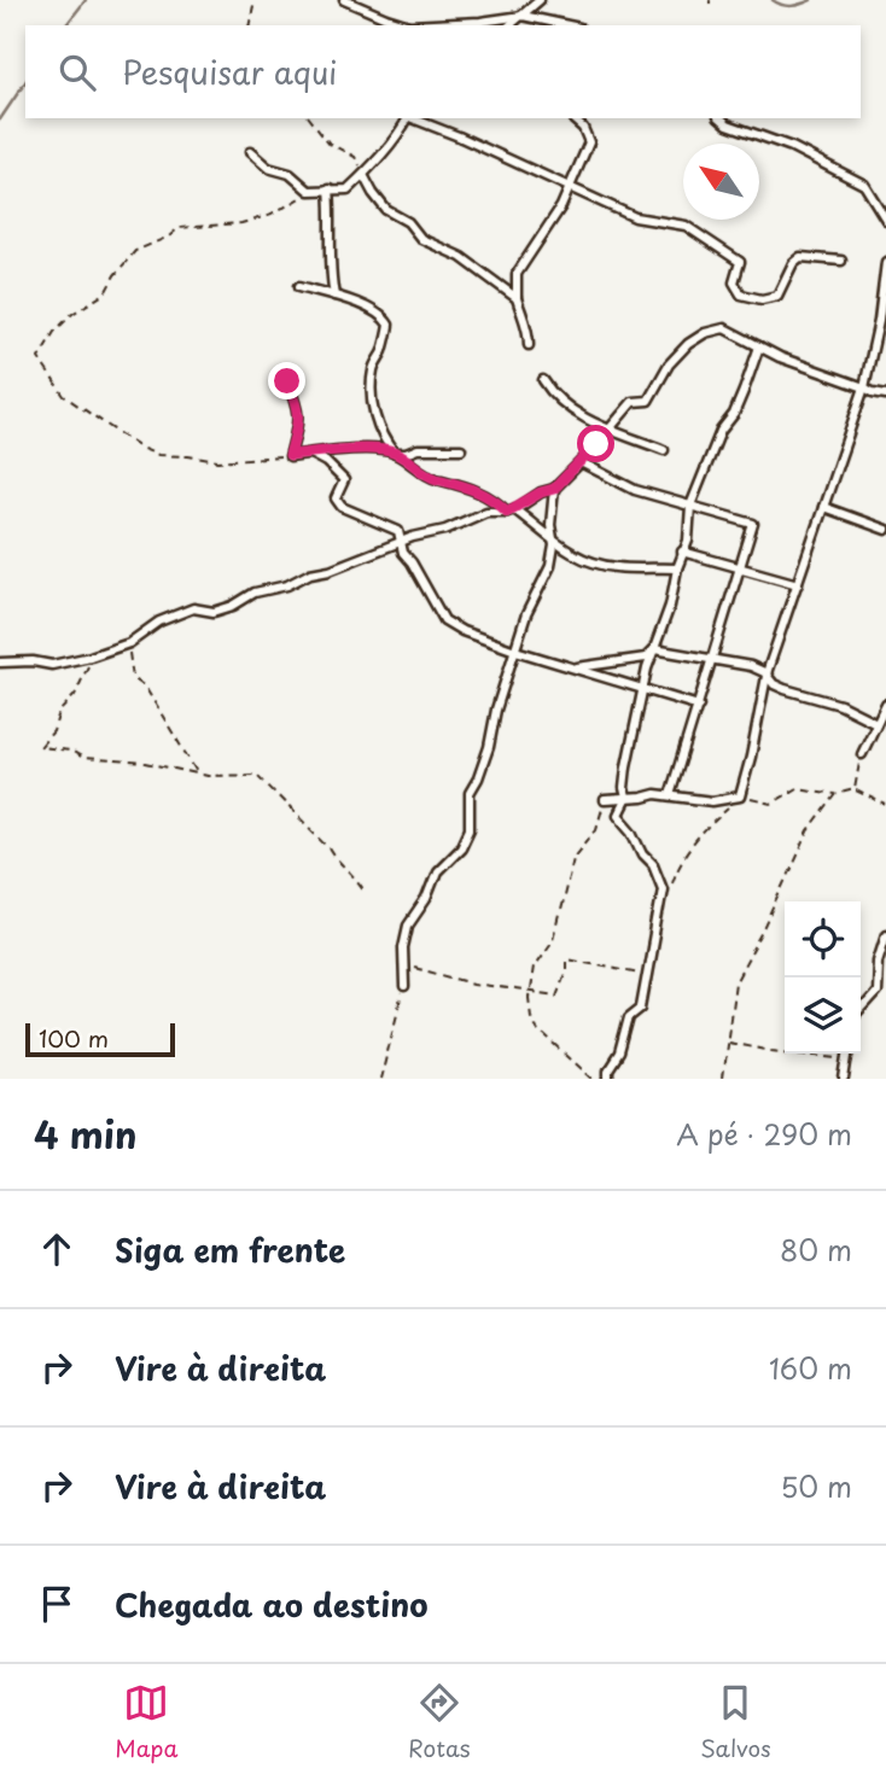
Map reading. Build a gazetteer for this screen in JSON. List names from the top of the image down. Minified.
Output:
{"scale_bar":"100 m","north":"top left","page":{"search":"Pesquisar aqui","scale":"100 m","heading":["4 min","A pé · 290 m"],"list":[["Siga em frente","80 m"],["Vire à direita","160 m"],["Vire à direita","50 m"],"Chegada ao destino"],"nav":["Mapa","Rotas","Salvos"]}}
